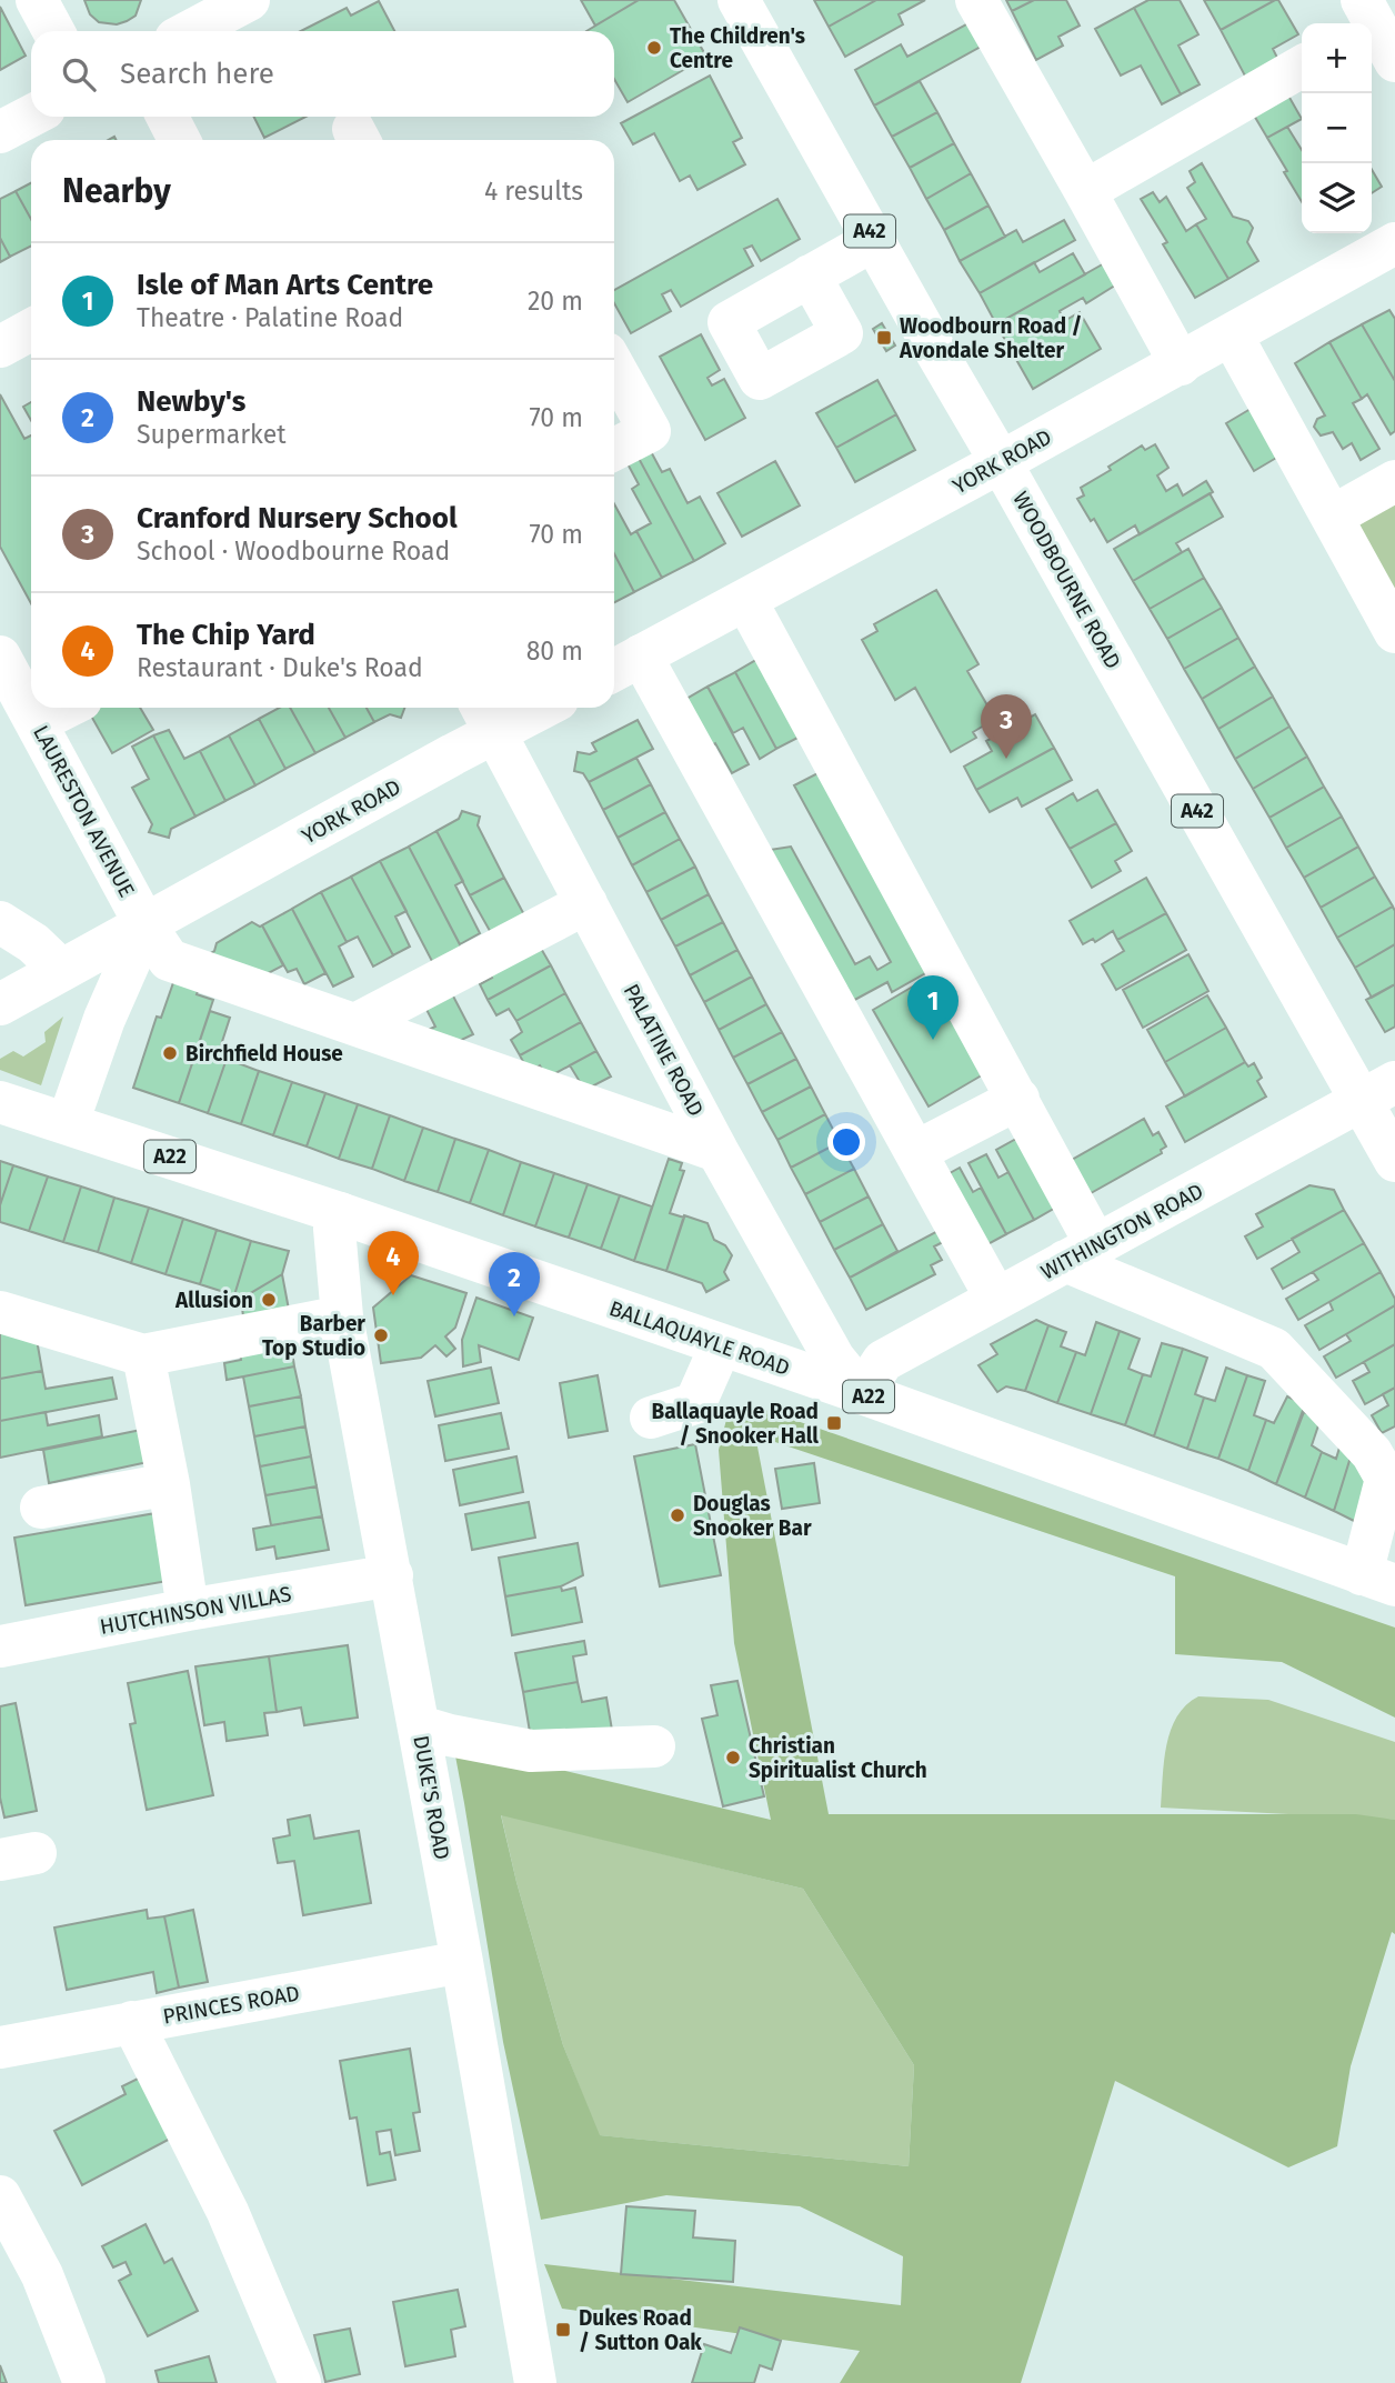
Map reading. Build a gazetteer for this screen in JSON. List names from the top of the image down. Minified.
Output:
{"streets":{"main road":["A42","YORK ROAD","WOODBOURNE ROAD","LAURESTON AVENUE","PALATINE ROAD","A22","WITHINGTON ROAD","BALLAQUAYLE ROAD","HUTCHINSON VILLAS","DUKE'S ROAD","PRINCES ROAD"]},"crossings":[["YORK ROAD","WOODBOURNE ROAD"],["YORK ROAD","LAURESTON AVENUE"],["YORK ROAD","PALATINE ROAD"],["WOODBOURNE ROAD","WITHINGTON ROAD"],["LAURESTON AVENUE","PALATINE ROAD"],["PALATINE ROAD","WITHINGTON ROAD"],["PALATINE ROAD","BALLAQUAYLE ROAD"],["WITHINGTON ROAD","BALLAQUAYLE ROAD"],["BALLAQUAYLE ROAD","DUKE'S ROAD"],["HUTCHINSON VILLAS","DUKE'S ROAD"],["DUKE'S ROAD","PRINCES ROAD"]],"places":{"other":["The Children's Centre","Birchfield House","Allusion","Barber Top Studio","Douglas Snooker Bar","Christian Spiritualist Church"],"transit":["Woodbourn Road / Avondale Shelter","Ballaquayle Road / Snooker Hall","Dukes Road / Sutton Oak"]},"page":{"map_buttons":["+","−"],"search":"Search here","heading":["Nearby","4 results"],"list":[{"mark":"1","name":"Isle of Man Arts Centre","note":"Theatre · Palatine Road","value":"20 m"},{"mark":"2","name":"Newby's","note":"Supermarket","value":"70 m"},{"mark":"3","name":"Cranford Nursery School","note":"School · Woodbourne Road","value":"70 m"},{"mark":"4","name":"The Chip Yard","note":"Restaurant · Duke's Road","value":"80 m"}],"pins":["3","1","4","2"]}}
